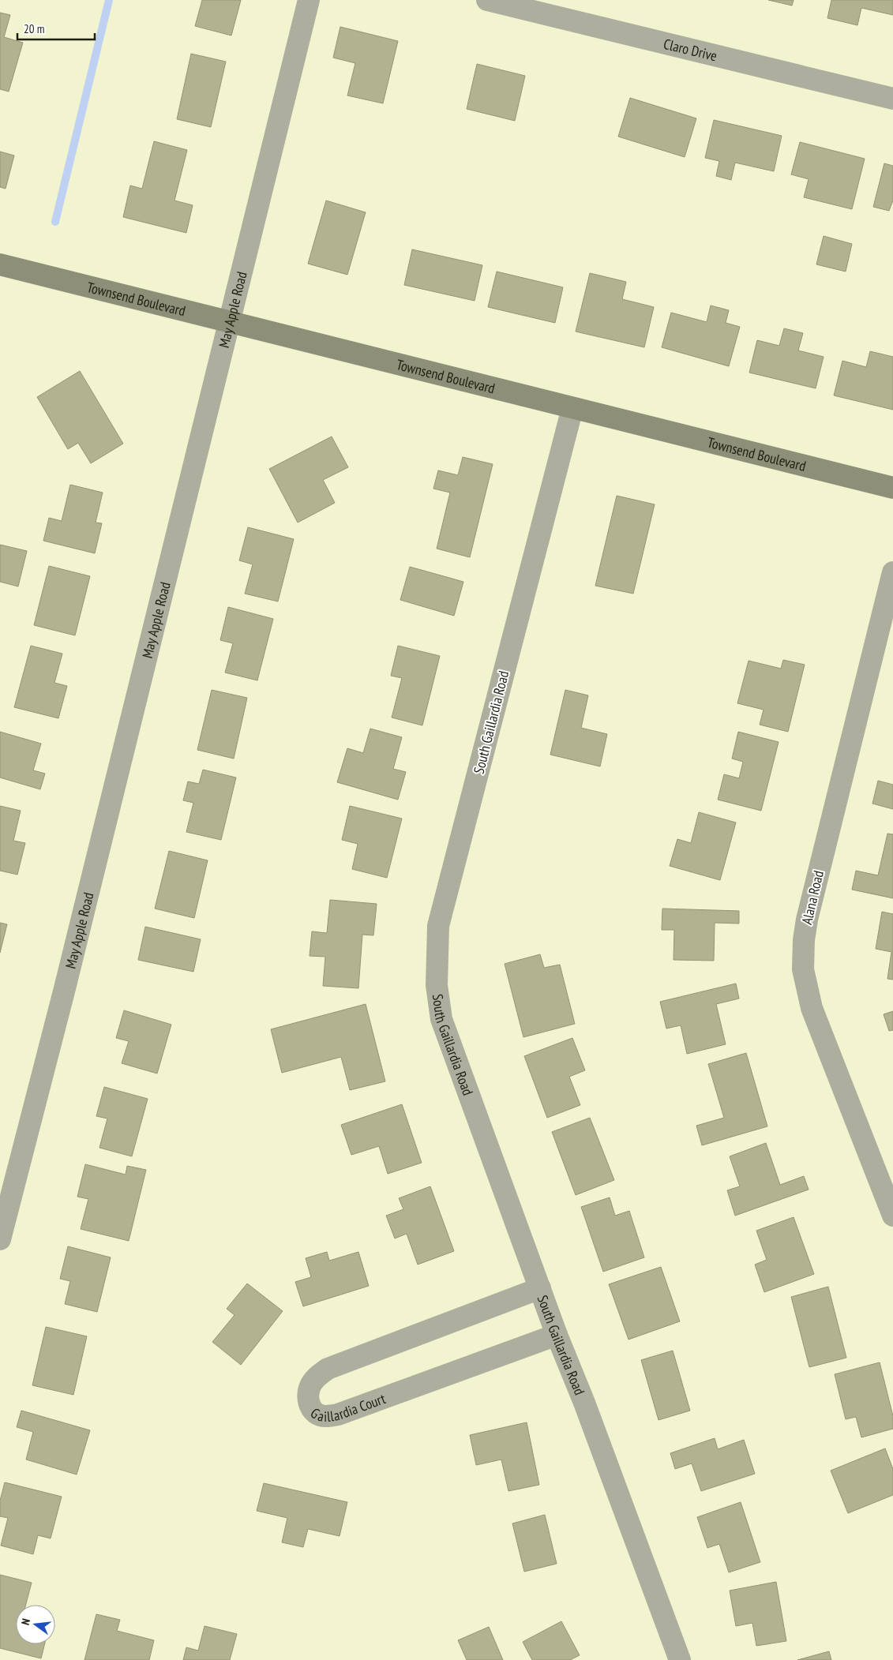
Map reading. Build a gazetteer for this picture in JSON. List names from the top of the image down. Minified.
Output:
{"streets":{"street":["Claro Drive","Townsend Boulevard","May Apple Road","South Gaillardia Road","Alana Road","Gaillardia Court"]},"crossings":[["Townsend Boulevard","May Apple Road"],["Townsend Boulevard","South Gaillardia Road"],["South Gaillardia Road","Gaillardia Court"]],"scale_bar":"20 m","north":"left"}
